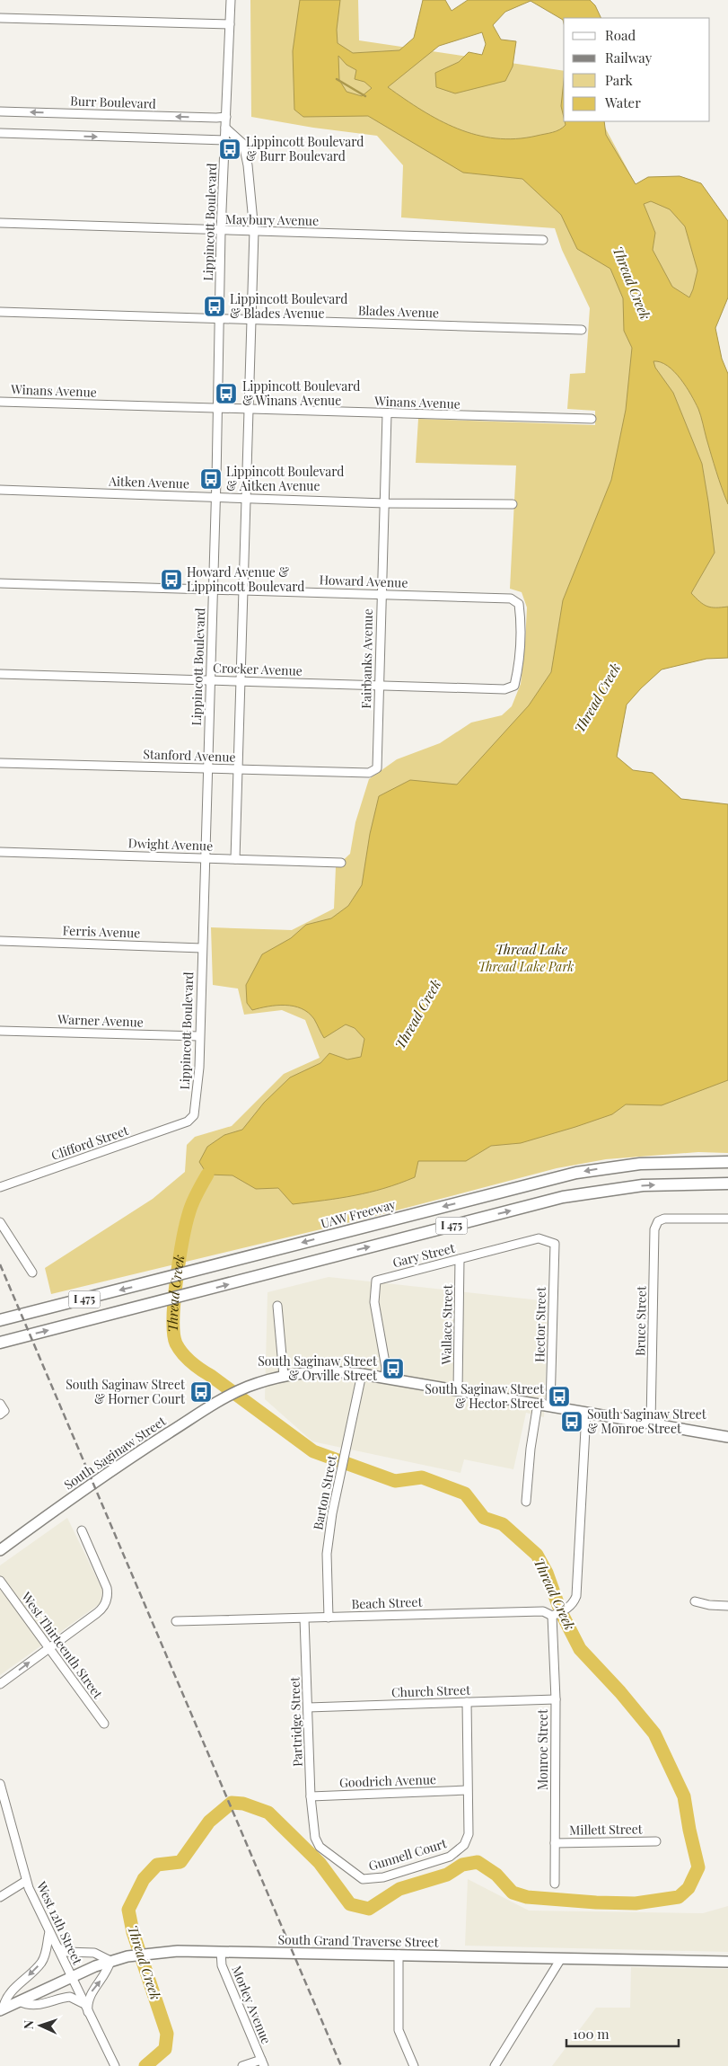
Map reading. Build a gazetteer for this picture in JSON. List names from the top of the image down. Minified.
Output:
{"streets":{"highway":["UAW Freeway","I 475"],"main road":["South Saginaw Street","South Grand Traverse Street"],"street":["Burr Boulevard","Maybury Avenue","Lippincott Boulevard","Blades Avenue","Winans Avenue","Aitken Avenue","Howard Avenue","Fairbanks Avenue","Crocker Avenue","Stanford Avenue","Dwight Avenue","Ferris Avenue","Warner Avenue","Clifford Street","Gary Street","Bruce Street","Wallace Street","Hector Street","Barton Street","Beach Street","West Thirteenth Street","Church Street","Partridge Street","Monroe Street","Goodrich Avenue","Millett Street","Gunnell Court","West 12th Street","Morley Avenue"]},"crossings":[["Burr Boulevard","Lippincott Boulevard"],["Maybury Avenue","Lippincott Boulevard"],["Lippincott Boulevard","Blades Avenue"],["Lippincott Boulevard","Winans Avenue"],["Lippincott Boulevard","Aitken Avenue"],["Lippincott Boulevard","Howard Avenue"],["Lippincott Boulevard","Crocker Avenue"],["Lippincott Boulevard","Stanford Avenue"],["Lippincott Boulevard","Dwight Avenue"],["Lippincott Boulevard","Ferris Avenue"],["Lippincott Boulevard","Warner Avenue"],["Lippincott Boulevard","Clifford Street"],["Winans Avenue","Fairbanks Avenue"],["Aitken Avenue","Fairbanks Avenue"],["Howard Avenue","Fairbanks Avenue"],["Howard Avenue","Crocker Avenue"],["Fairbanks Avenue","Crocker Avenue"],["Fairbanks Avenue","Stanford Avenue"],["Gary Street","Wallace Street"],["Gary Street","Hector Street"],["Gary Street","South Saginaw Street"],["Bruce Street","South Saginaw Street"],["Wallace Street","South Saginaw Street"],["Hector Street","South Saginaw Street"],["South Saginaw Street","Barton Street"],["Barton Street","Beach Street"],["Beach Street","Partridge Street"],["Beach Street","Monroe Street"],["Church Street","Partridge Street"],["Church Street","Monroe Street"],["Church Street","Gunnell Court"],["Partridge Street","Goodrich Avenue"],["Partridge Street","Gunnell Court"],["Monroe Street","Millett Street"],["Goodrich Avenue","Gunnell Court"],["West 12th Street","South Grand Traverse Street"],["South Grand Traverse Street","Morley Avenue"]],"water":["Thread Creek","Thread Lake"],"parks":["Thread Lake Park"],"places":{"bus stop":["Lippincott Boulevard & Burr Boulevard","Lippincott Boulevard & Blades Avenue","Lippincott Boulevard & Winans Avenue","Lippincott Boulevard & Aitken Avenue","Howard Avenue & Lippincott Boulevard","South Saginaw Street & Orville Street","South Saginaw Street & Horner Court","South Saginaw Street & Hector Street","South Saginaw Street & Monroe Street"]},"legend":["Road","Railway","Park","Water"],"scale_bar":"100 m","north":"left"}
